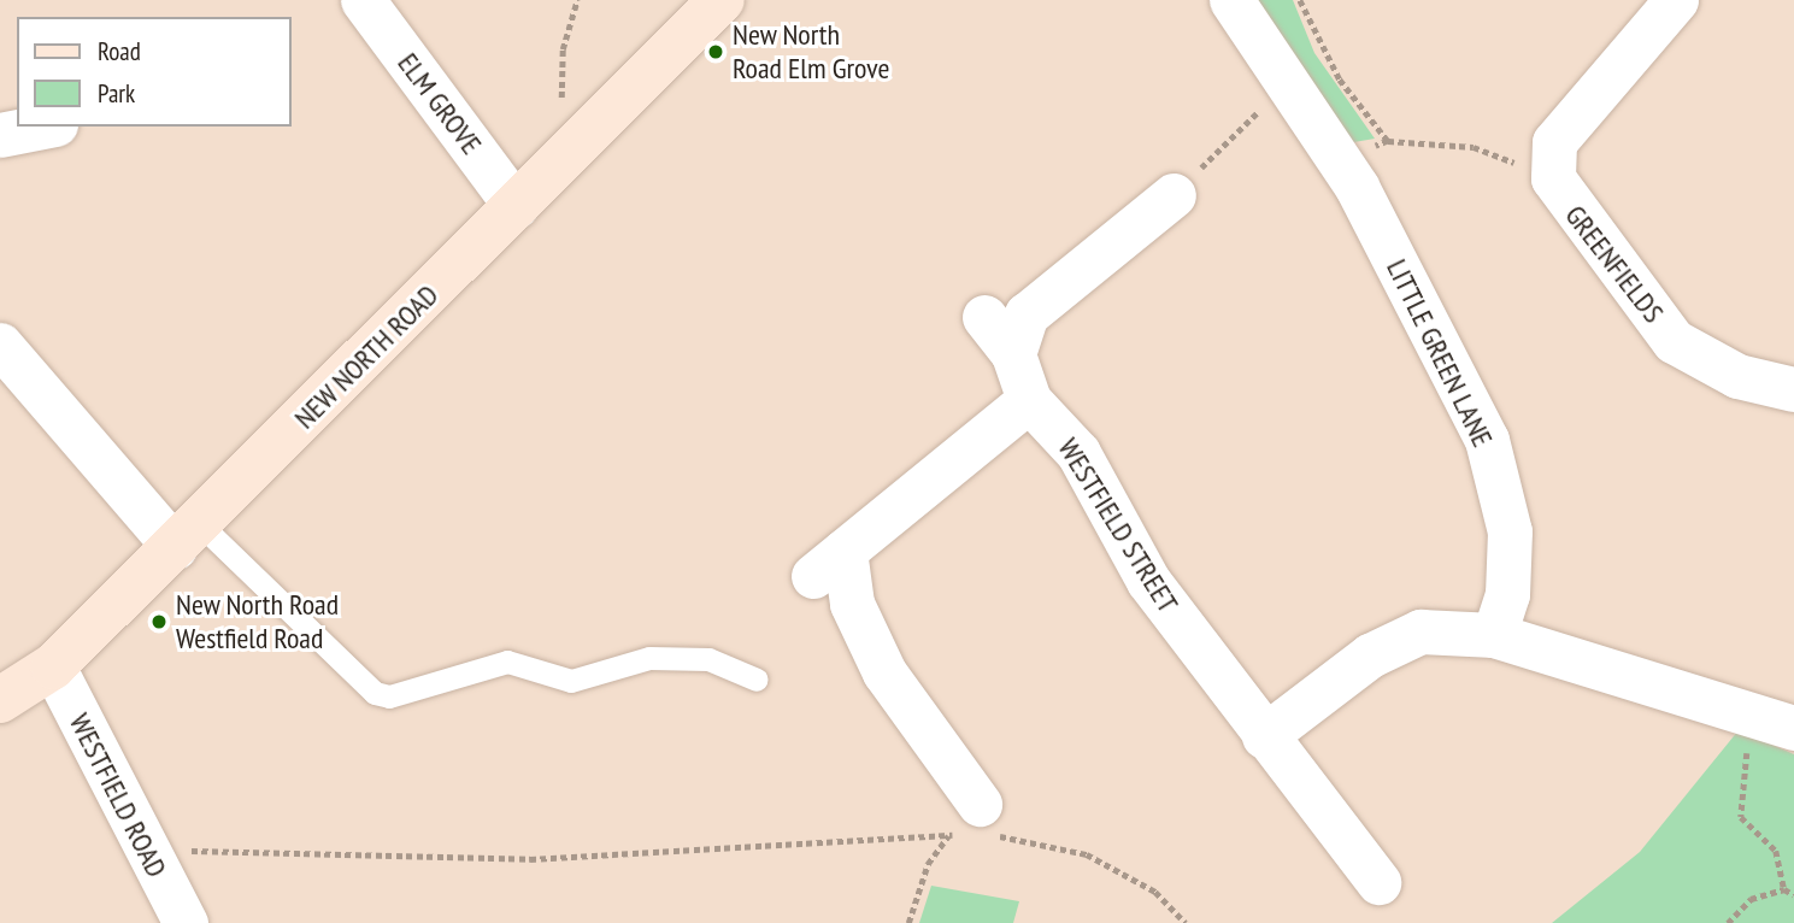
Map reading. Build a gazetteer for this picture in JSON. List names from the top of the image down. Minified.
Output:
{"streets":{"main road":["NEW NORTH ROAD"],"street":["ELM GROVE","GREENFIELDS","LITTLE GREEN LANE","WESTFIELD STREET","WESTFIELD ROAD"]},"crossings":[["ELM GROVE","NEW NORTH ROAD"],["NEW NORTH ROAD","WESTFIELD ROAD"]],"places":["New North Road Elm Grove","New North Road Westfield Road"],"legend":["Road","Park"]}
